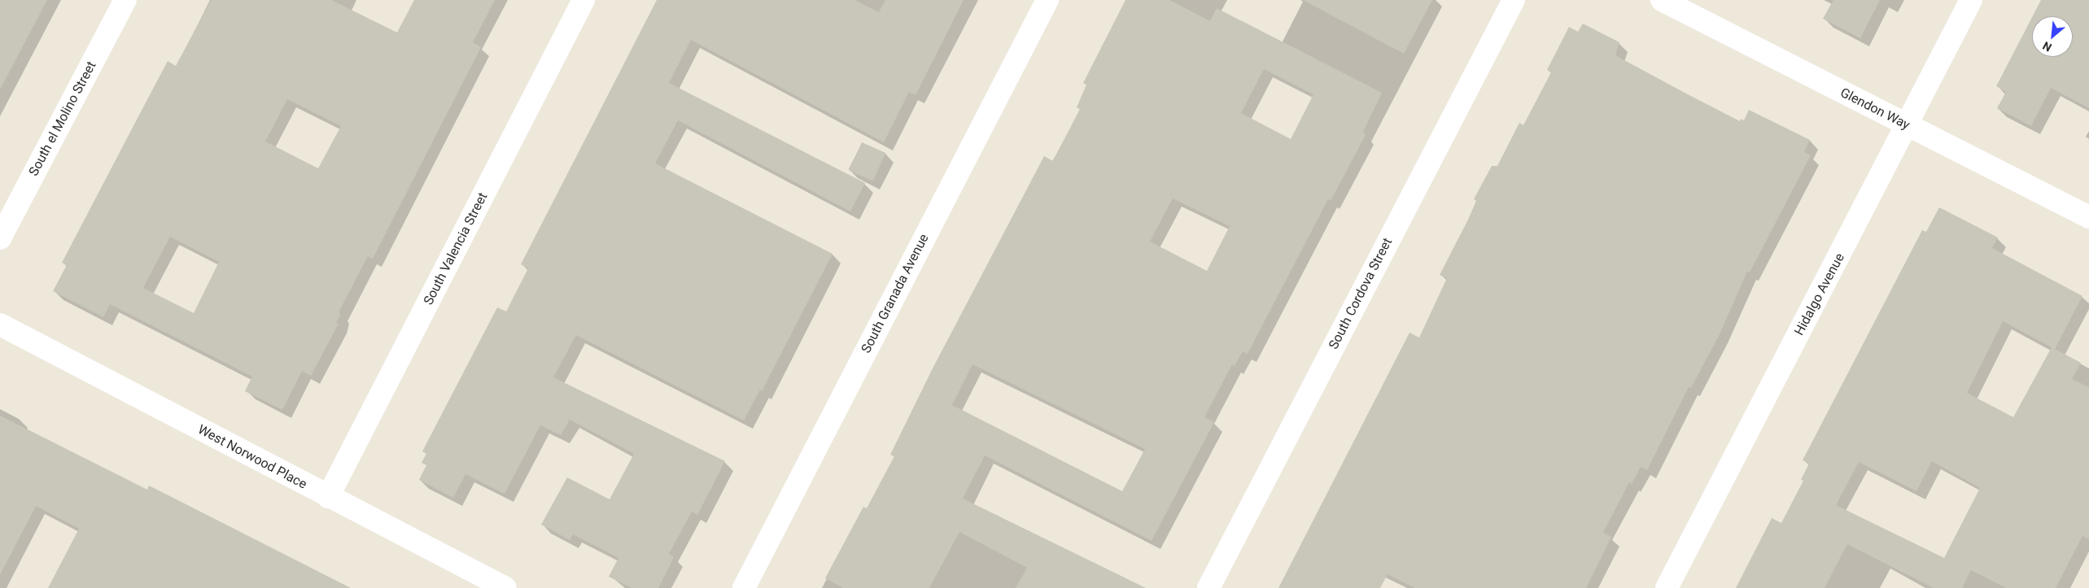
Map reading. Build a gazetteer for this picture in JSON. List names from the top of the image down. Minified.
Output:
{"streets":{"street":["Glendon Way","South el Molino Street","South Valencia Street","South Granada Avenue","South Cordova Street","Hidalgo Avenue","West Norwood Place"]},"crossings":[["Glendon Way","Hidalgo Avenue"],["South Valencia Street","West Norwood Place"]],"north":"bottom left"}
